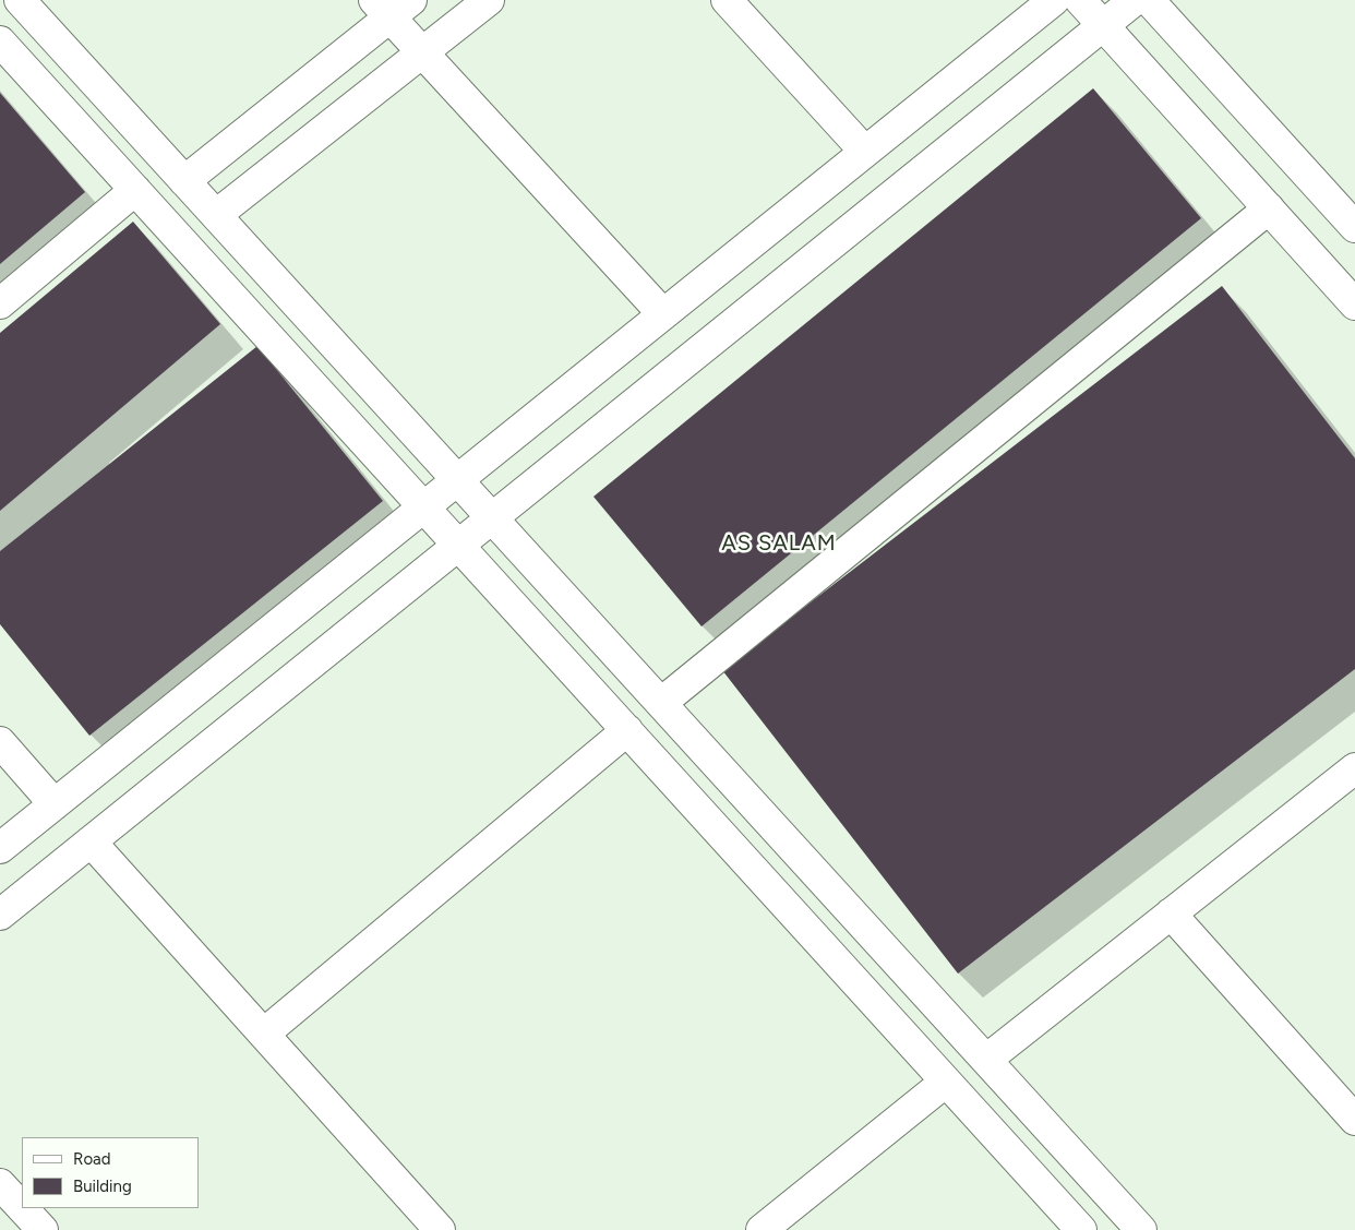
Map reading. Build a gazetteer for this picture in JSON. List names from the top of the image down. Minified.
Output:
{"districts":["AS SALAM"],"legend":["Road","Building"]}
